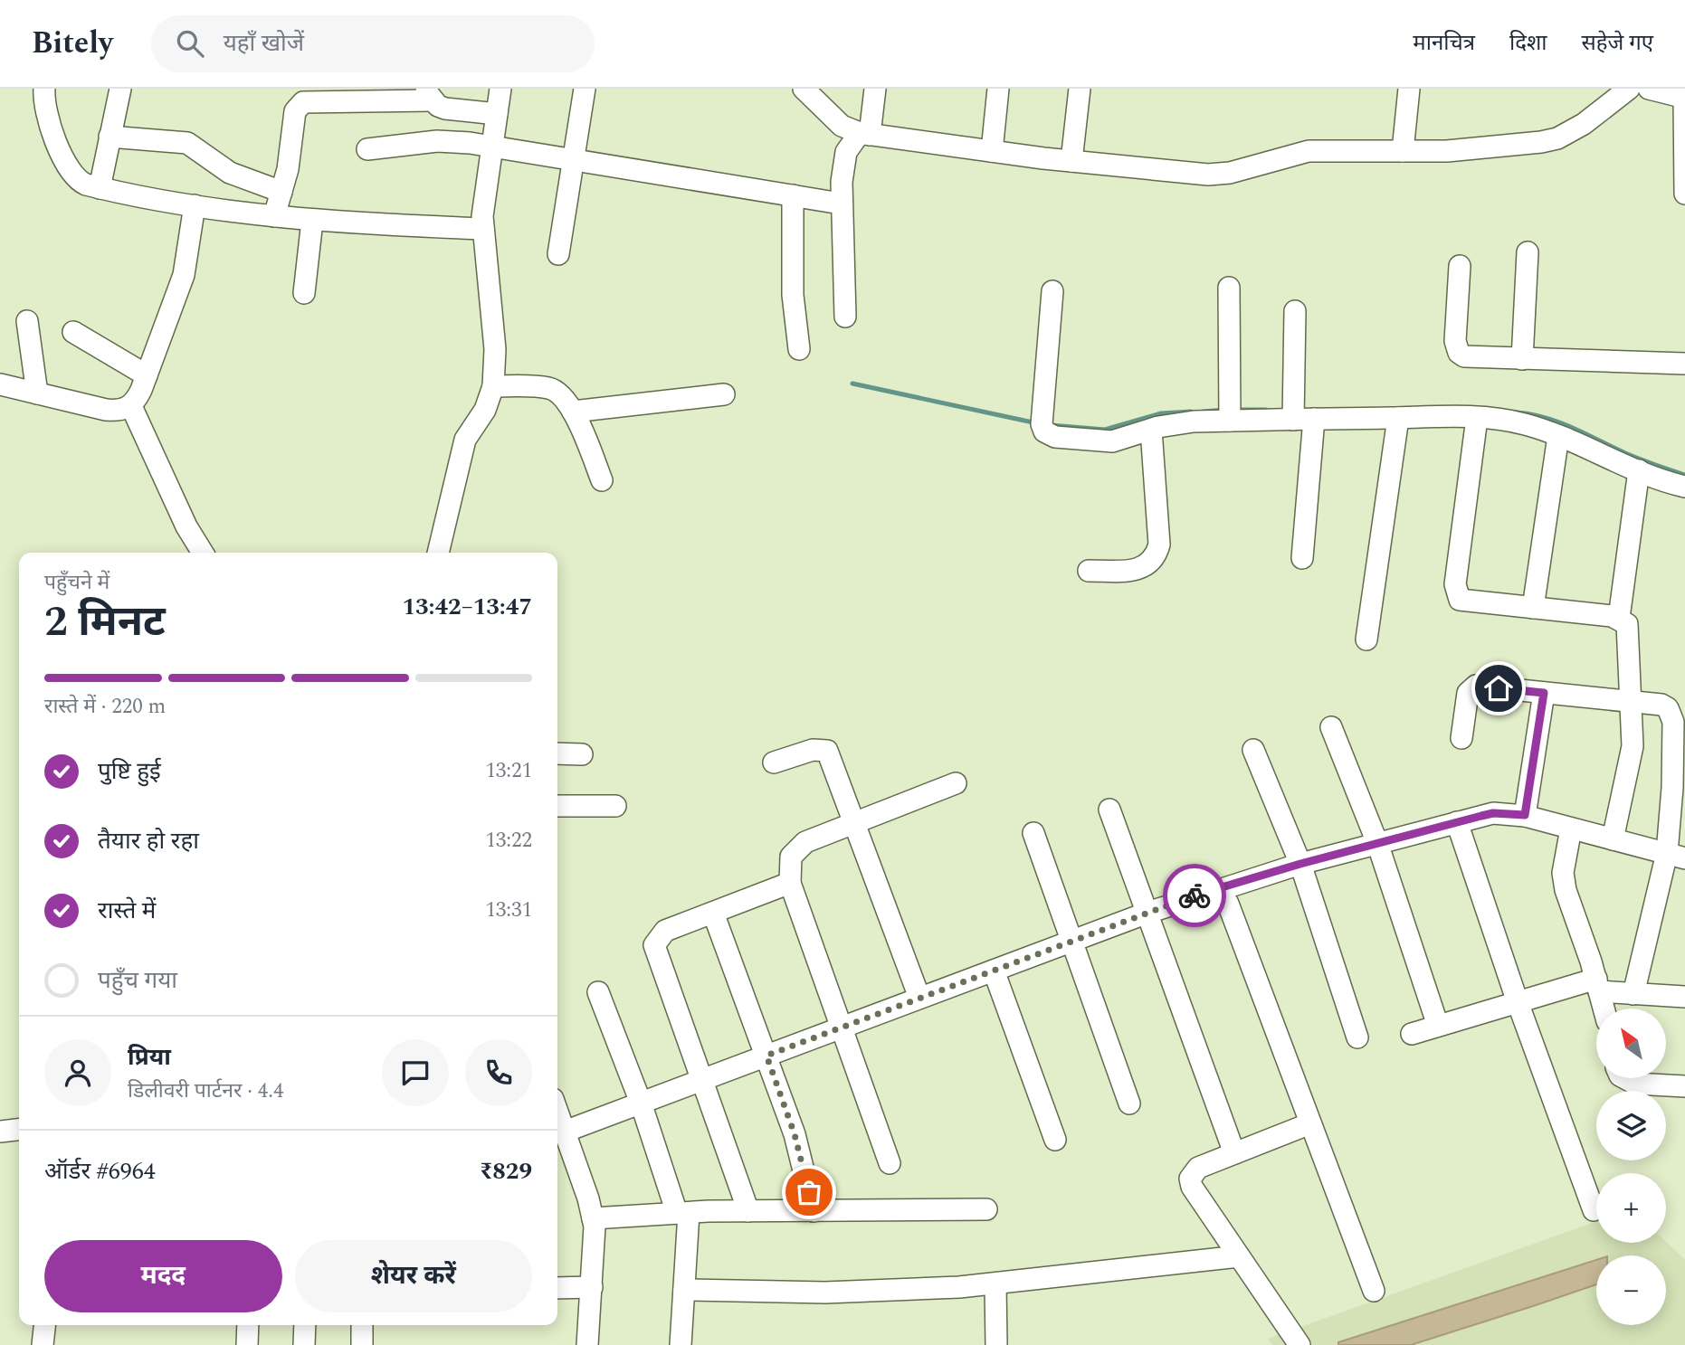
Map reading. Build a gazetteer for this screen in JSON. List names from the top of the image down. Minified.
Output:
{"north":"top left","page":{"header":"Bitely","search":"यहाँ खोजें","nav":["मानचित्र","दिशा","सहेजे गए"],"heading":["2 मिनट","पहुँचने में","13:42–13:47"],"panel":["प्रिया","डिलीवरी पार्टनर · 4.4","ऑर्डर #6964","₹829"],"bar":"रास्ते में · 220 m","list":[["पुष्टि हुई","13:21"],["तैयार हो रहा","13:22"],["रास्ते में","13:31"],"पहुँच गया"],"map_buttons":["+","−"],"buttons":["मदद","शेयर करें"]}}
